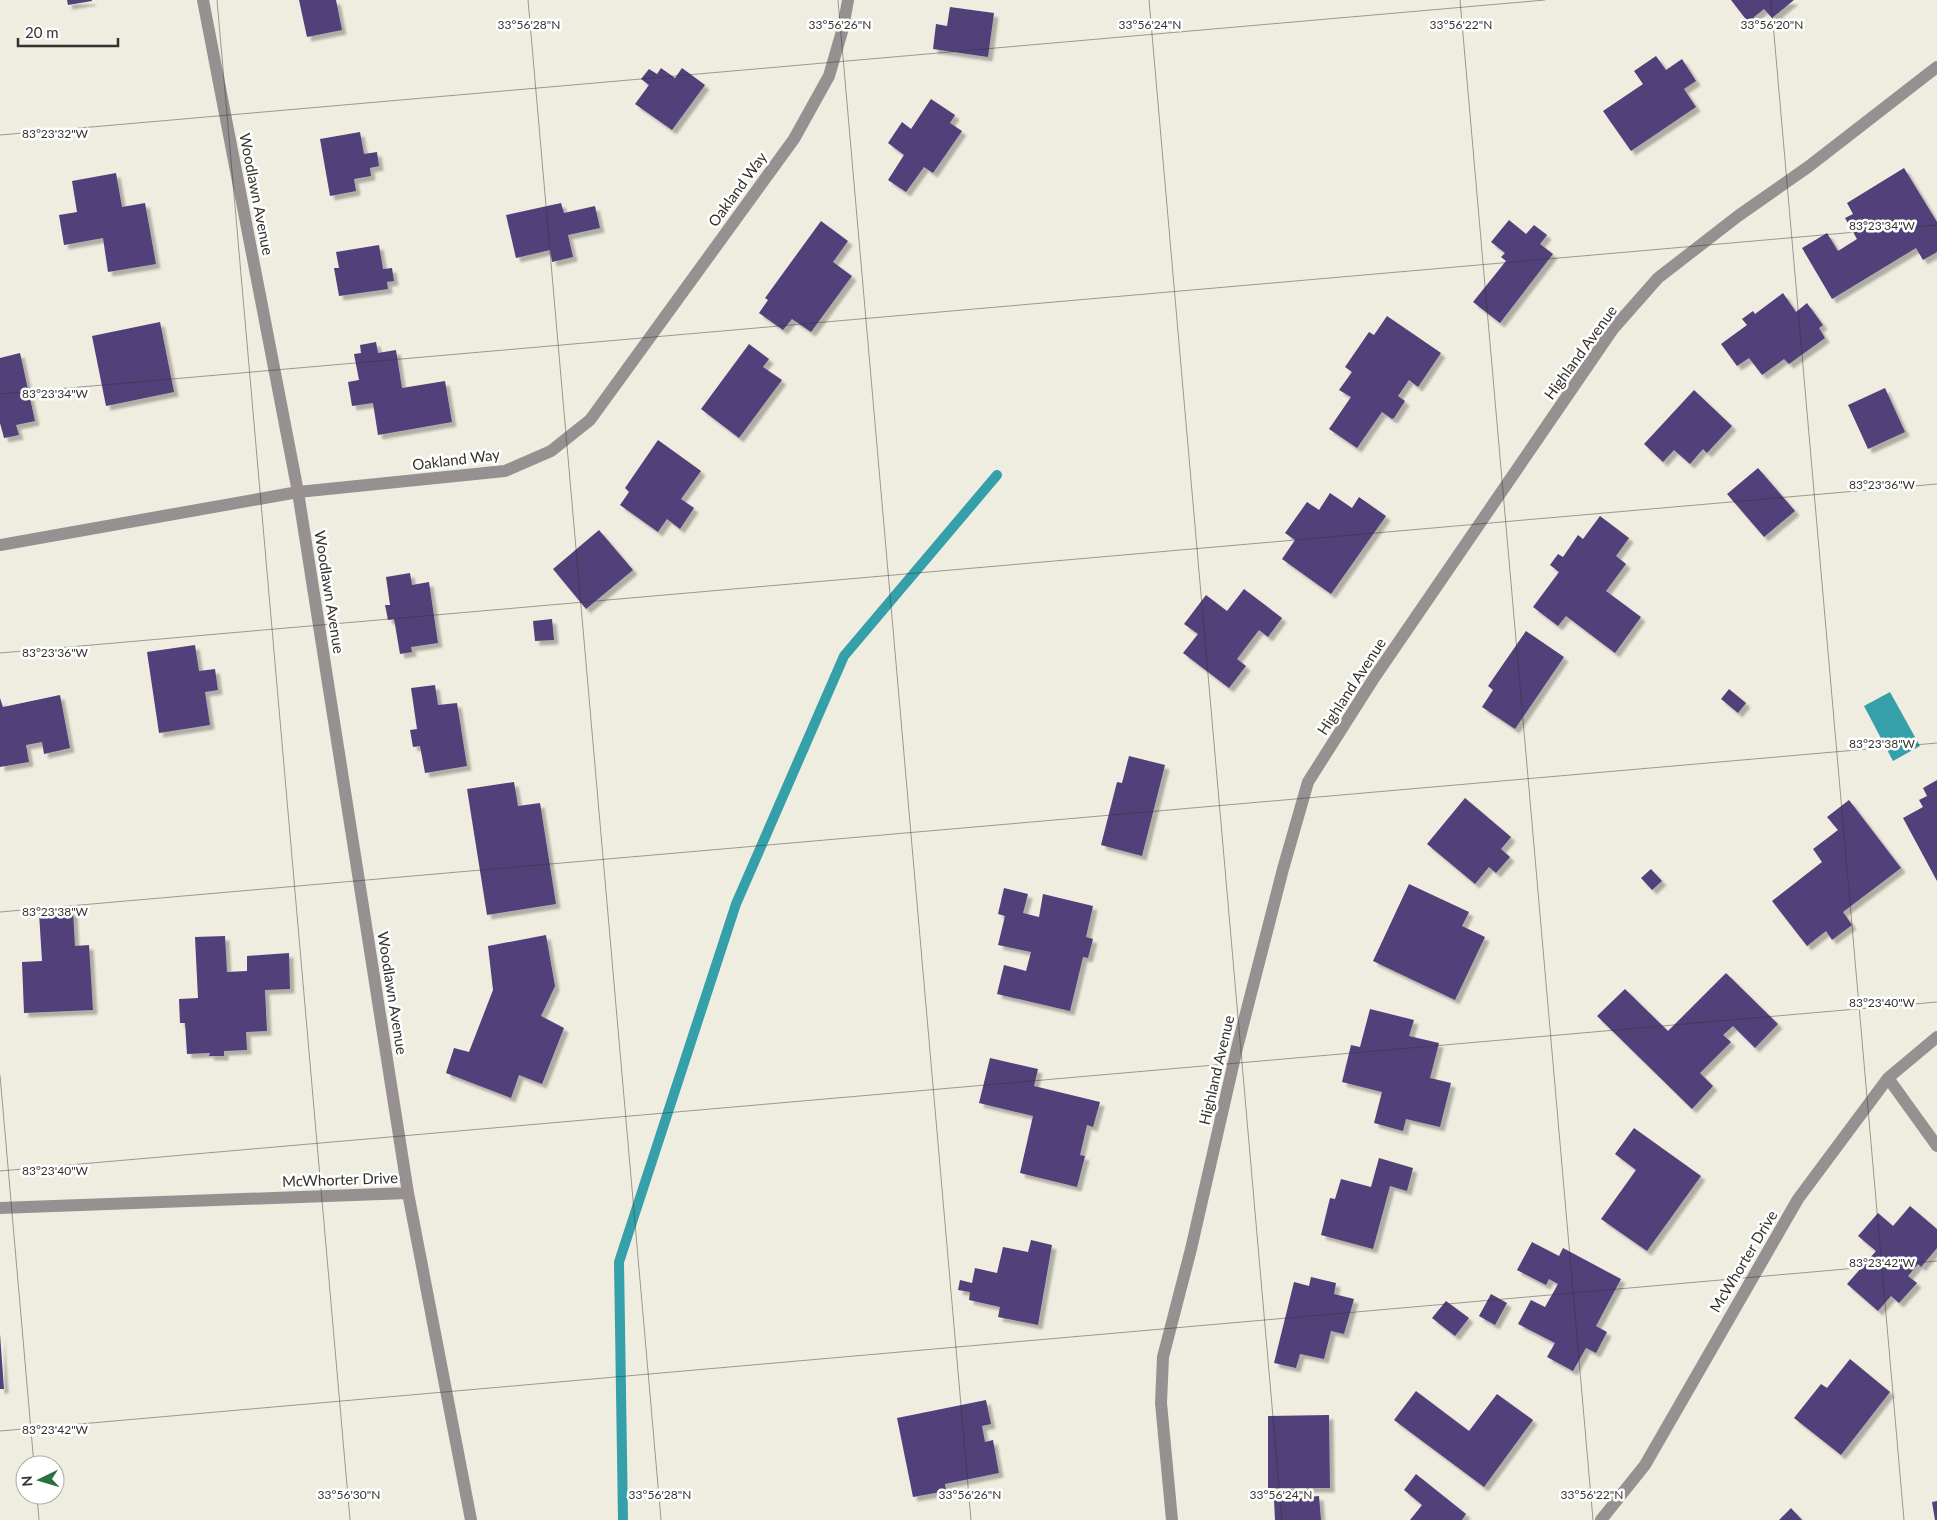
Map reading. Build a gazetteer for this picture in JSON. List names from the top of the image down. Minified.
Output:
{"streets":{"street":["Oakland Way","Woodlawn Avenue","Highland Avenue","McWhorter Drive"]},"crossings":[["Oakland Way","Woodlawn Avenue"],["Woodlawn Avenue","McWhorter Drive"]],"scale_bar":"20 m","north":"left","coordinates":["33°56'28\"N","33°56'26\"N","33°56'24\"N","33°56'22\"N","33°56'20\"N","83°23'32\"W","83°23'34\"W","83°23'36\"W","83°23'38\"W","83°23'40\"W","83°23'42\"W","33°56'30\"N"]}
